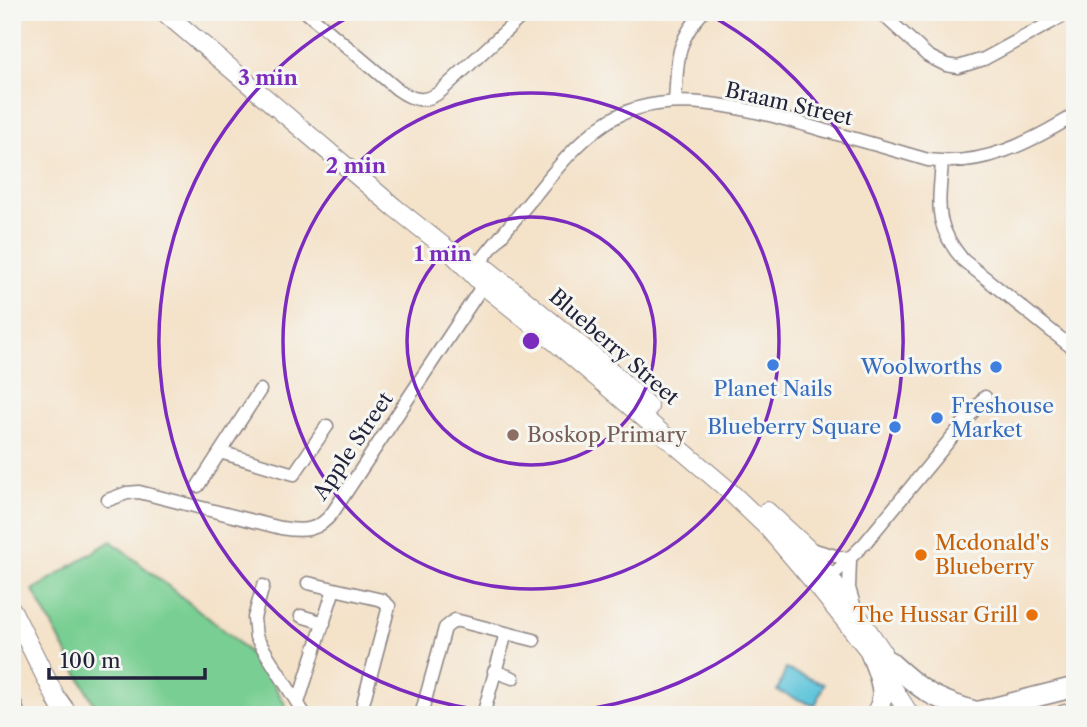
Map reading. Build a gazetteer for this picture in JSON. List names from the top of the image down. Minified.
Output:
{"streets":{"street":["Braam Street","Blueberry Street","Apple Street"]},"crossings":[["Braam Street","Blueberry Street"],["Braam Street","Apple Street"],["Blueberry Street","Apple Street"]],"places":["Planet Nails","Woolworths","Freshouse Market","Blueberry Square","Boskop Primary","Mcdonald's Blueberry","The Hussar Grill"],"scale_bar":"100 m","rings":["3 min","2 min","1 min"]}
